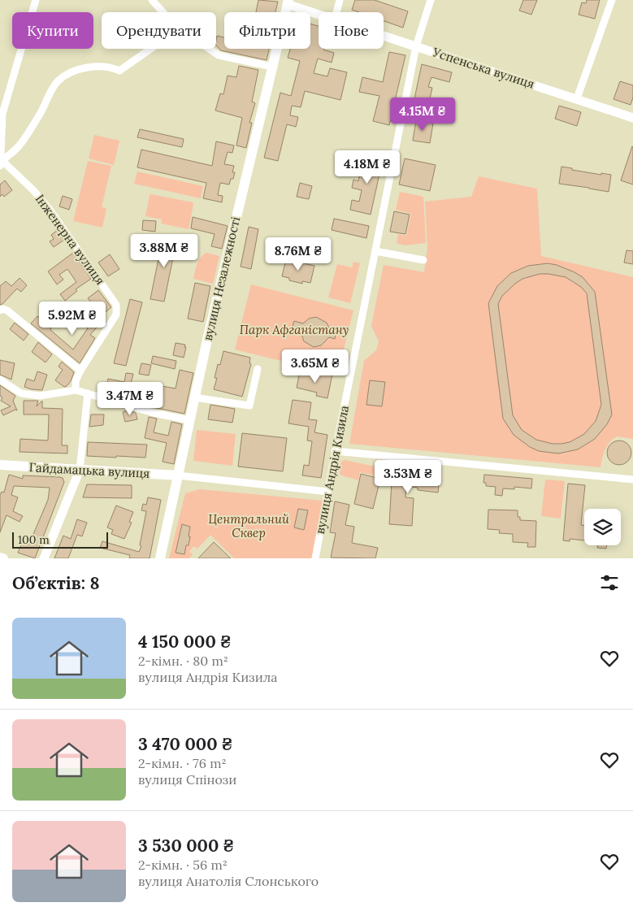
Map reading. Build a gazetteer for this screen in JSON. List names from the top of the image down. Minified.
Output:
{"streets":{"main road":["вулиця Незалежності","Гайдамацька вулиця"],"street":["Успенська вулиця","Інженерна вулиця","вулиця Андрія Кизила"]},"crossings":[["Успенська вулиця","вулиця Незалежності"],["Успенська вулиця","вулиця Андрія Кизила"],["вулиця Незалежності","Гайдамацька вулиця"]],"parks":["Парк Афганістану","Центральний Сквер"],"scale_bar":"100 m","page":{"chip":["Купити","Орендувати","Фільтри","Нове"],"price":["4.15M ₴","4.18M ₴","3.88M ₴","8.76M ₴","5.92M ₴","3.65M ₴","3.47M ₴","3.53M ₴"],"scale":"100 m","heading":"Об’єктів: 8","list":[{"name":"4 150 000 ₴","note":"2-кімн. · 80 m² · вулиця Андрія Кизила"},{"name":"3 470 000 ₴","note":"2-кімн. · 76 m² · вулиця Спінози"},{"name":"3 530 000 ₴","note":"2-кімн. · 56 m² · вулиця Анатолія Слонського"}]}}
